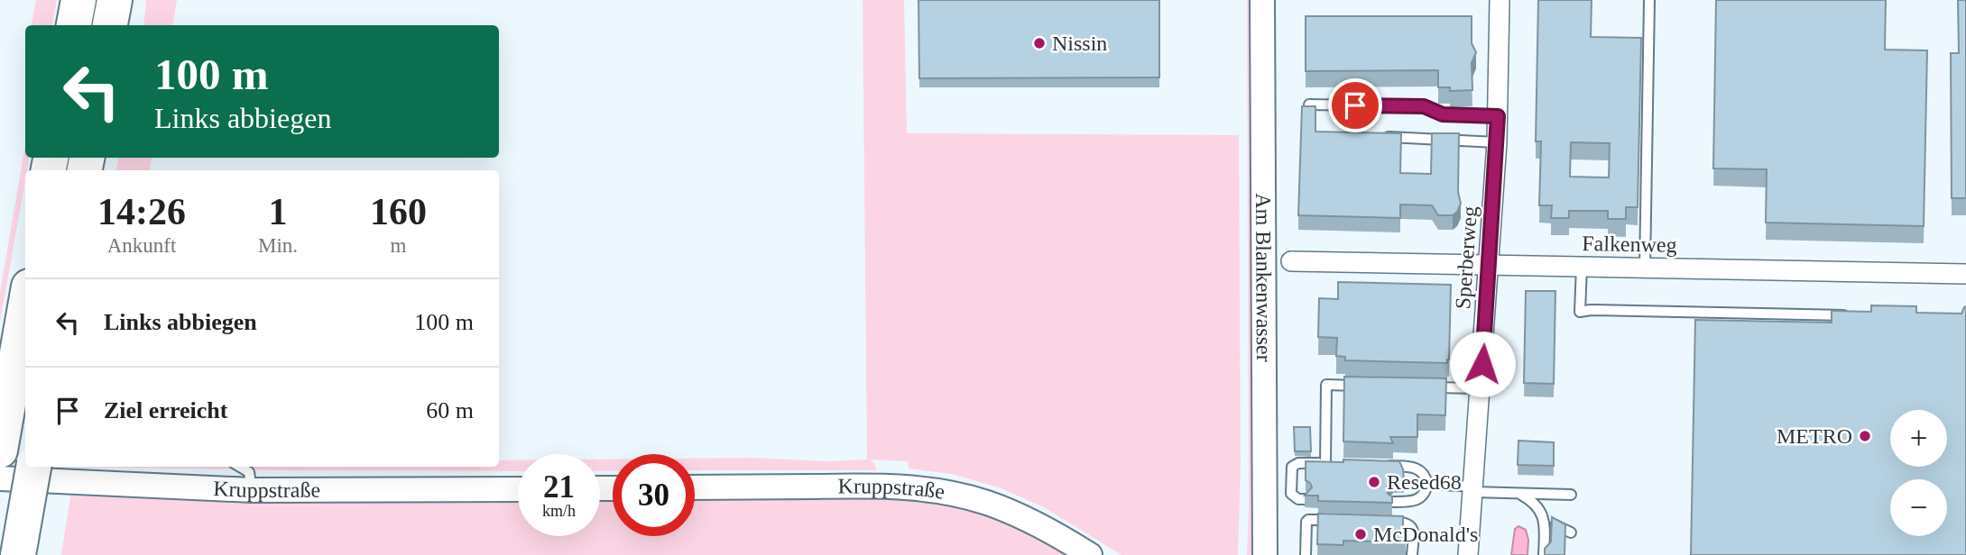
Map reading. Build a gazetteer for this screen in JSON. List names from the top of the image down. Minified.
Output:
{"streets":{"street":["Falkenweg","Sperberweg","Am Blankenwasser","Kruppstraße"]},"crossings":[["Falkenweg","Sperberweg"]],"places":["Nissin","METRO","Resed68","McDonald's"],"page":{"turn":["100 m","Links abbiegen"],"eta":["14:26","Ankunft","1","Min.","160","m"],"list":[{"name":"Links abbiegen","value":"100 m"},{"name":"Ziel erreicht","value":"60 m"}],"map_buttons":["+","−"],"speed":"21 km/h","limit":"30"}}
